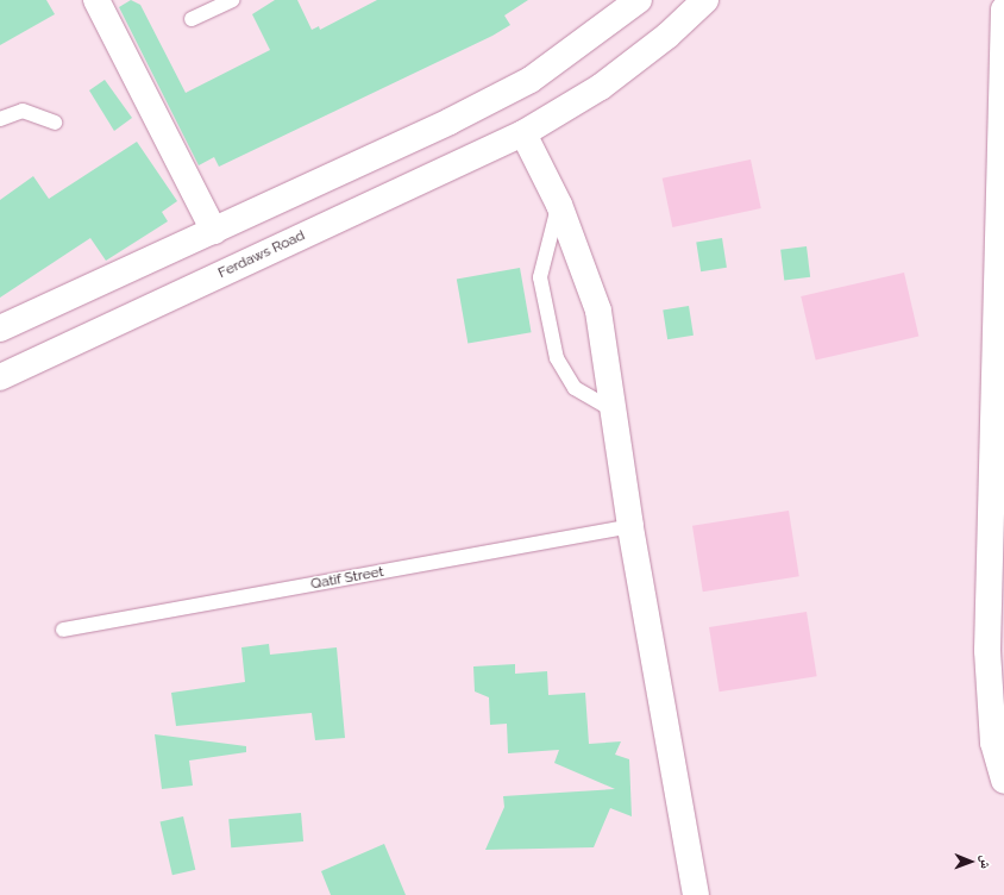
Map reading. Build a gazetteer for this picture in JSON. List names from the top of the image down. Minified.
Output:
{"streets":{"street":["Ferdaws Road"],"lane":["Qatif Street"]},"north":"right"}
